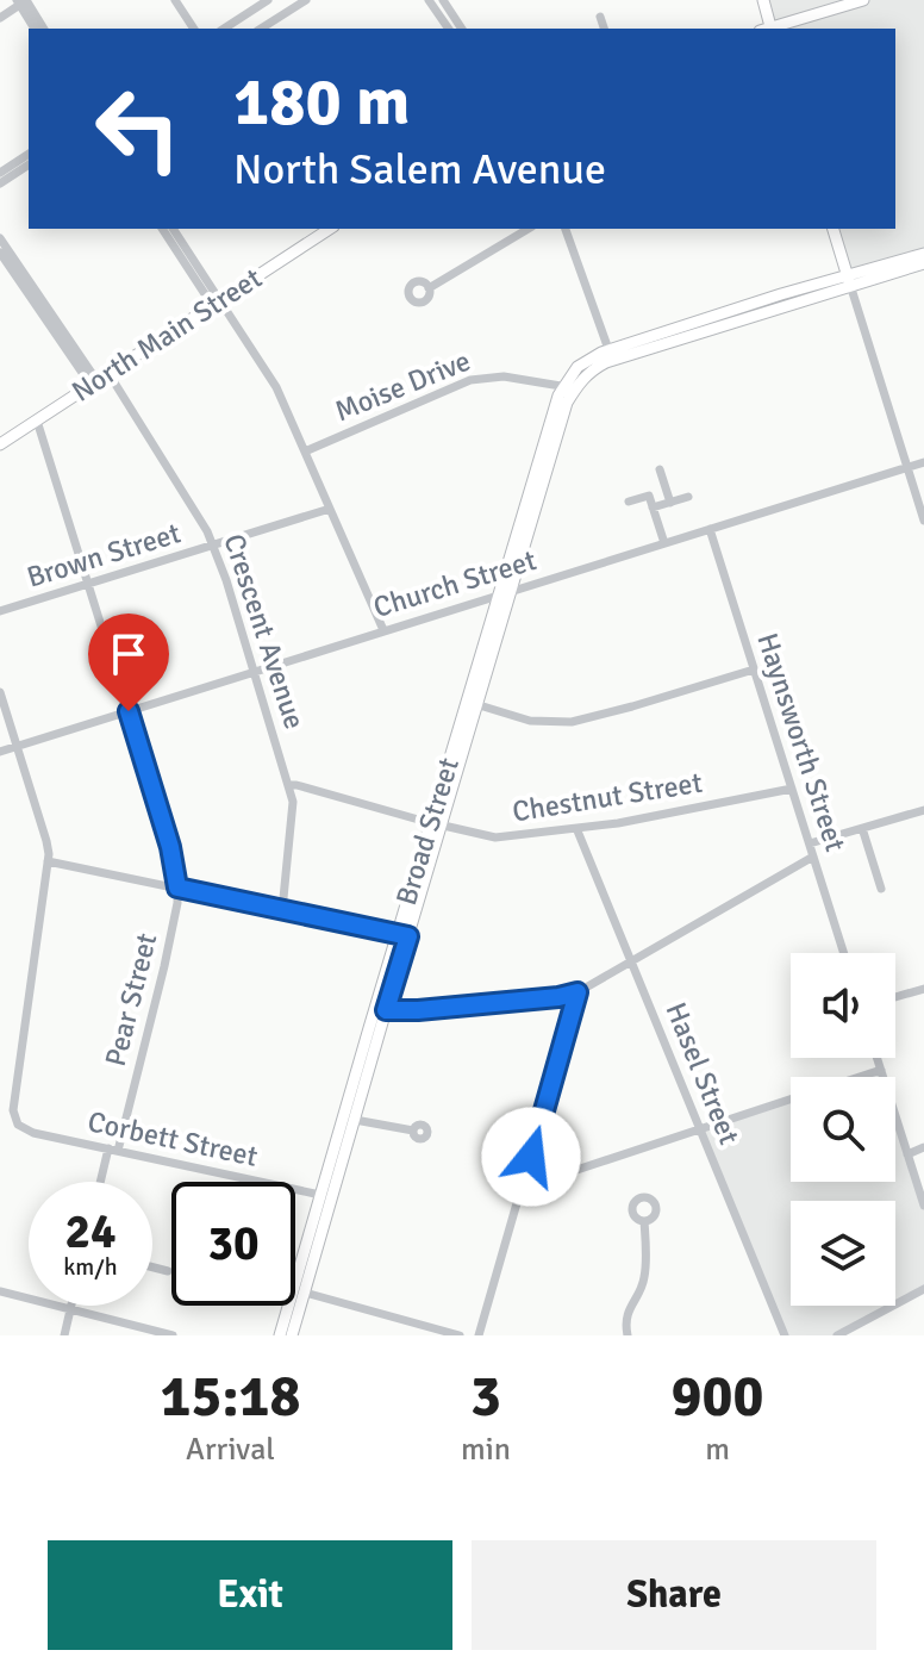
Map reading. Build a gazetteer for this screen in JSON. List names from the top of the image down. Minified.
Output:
{"streets":{"main road":["North Main Street","Broad Street"],"street":["Moise Drive","Brown Street","Church Street","Crescent Avenue","Haynsworth Street","Chestnut Street","Pear Street","Hasel Street","Corbett Street"]},"crossings":[["North Main Street","Crescent Avenue"],["North Main Street","Pear Street"],["Moise Drive","Broad Street"],["Brown Street","Crescent Avenue"],["Brown Street","Pear Street"],["Church Street","Crescent Avenue"],["Church Street","Haynsworth Street"],["Church Street","Broad Street"],["Church Street","Pear Street"],["Haynsworth Street","Chestnut Street"],["Chestnut Street","Broad Street"],["Chestnut Street","Hasel Street"],["Broad Street","Corbett Street"],["Pear Street","Corbett Street"]],"page":{"turn":["180 m","North Salem Avenue"],"speed":"24 km/h","limit":"30","eta":["15:18","Arrival","3","min","900","m"],"buttons":["Exit","Share"]}}
